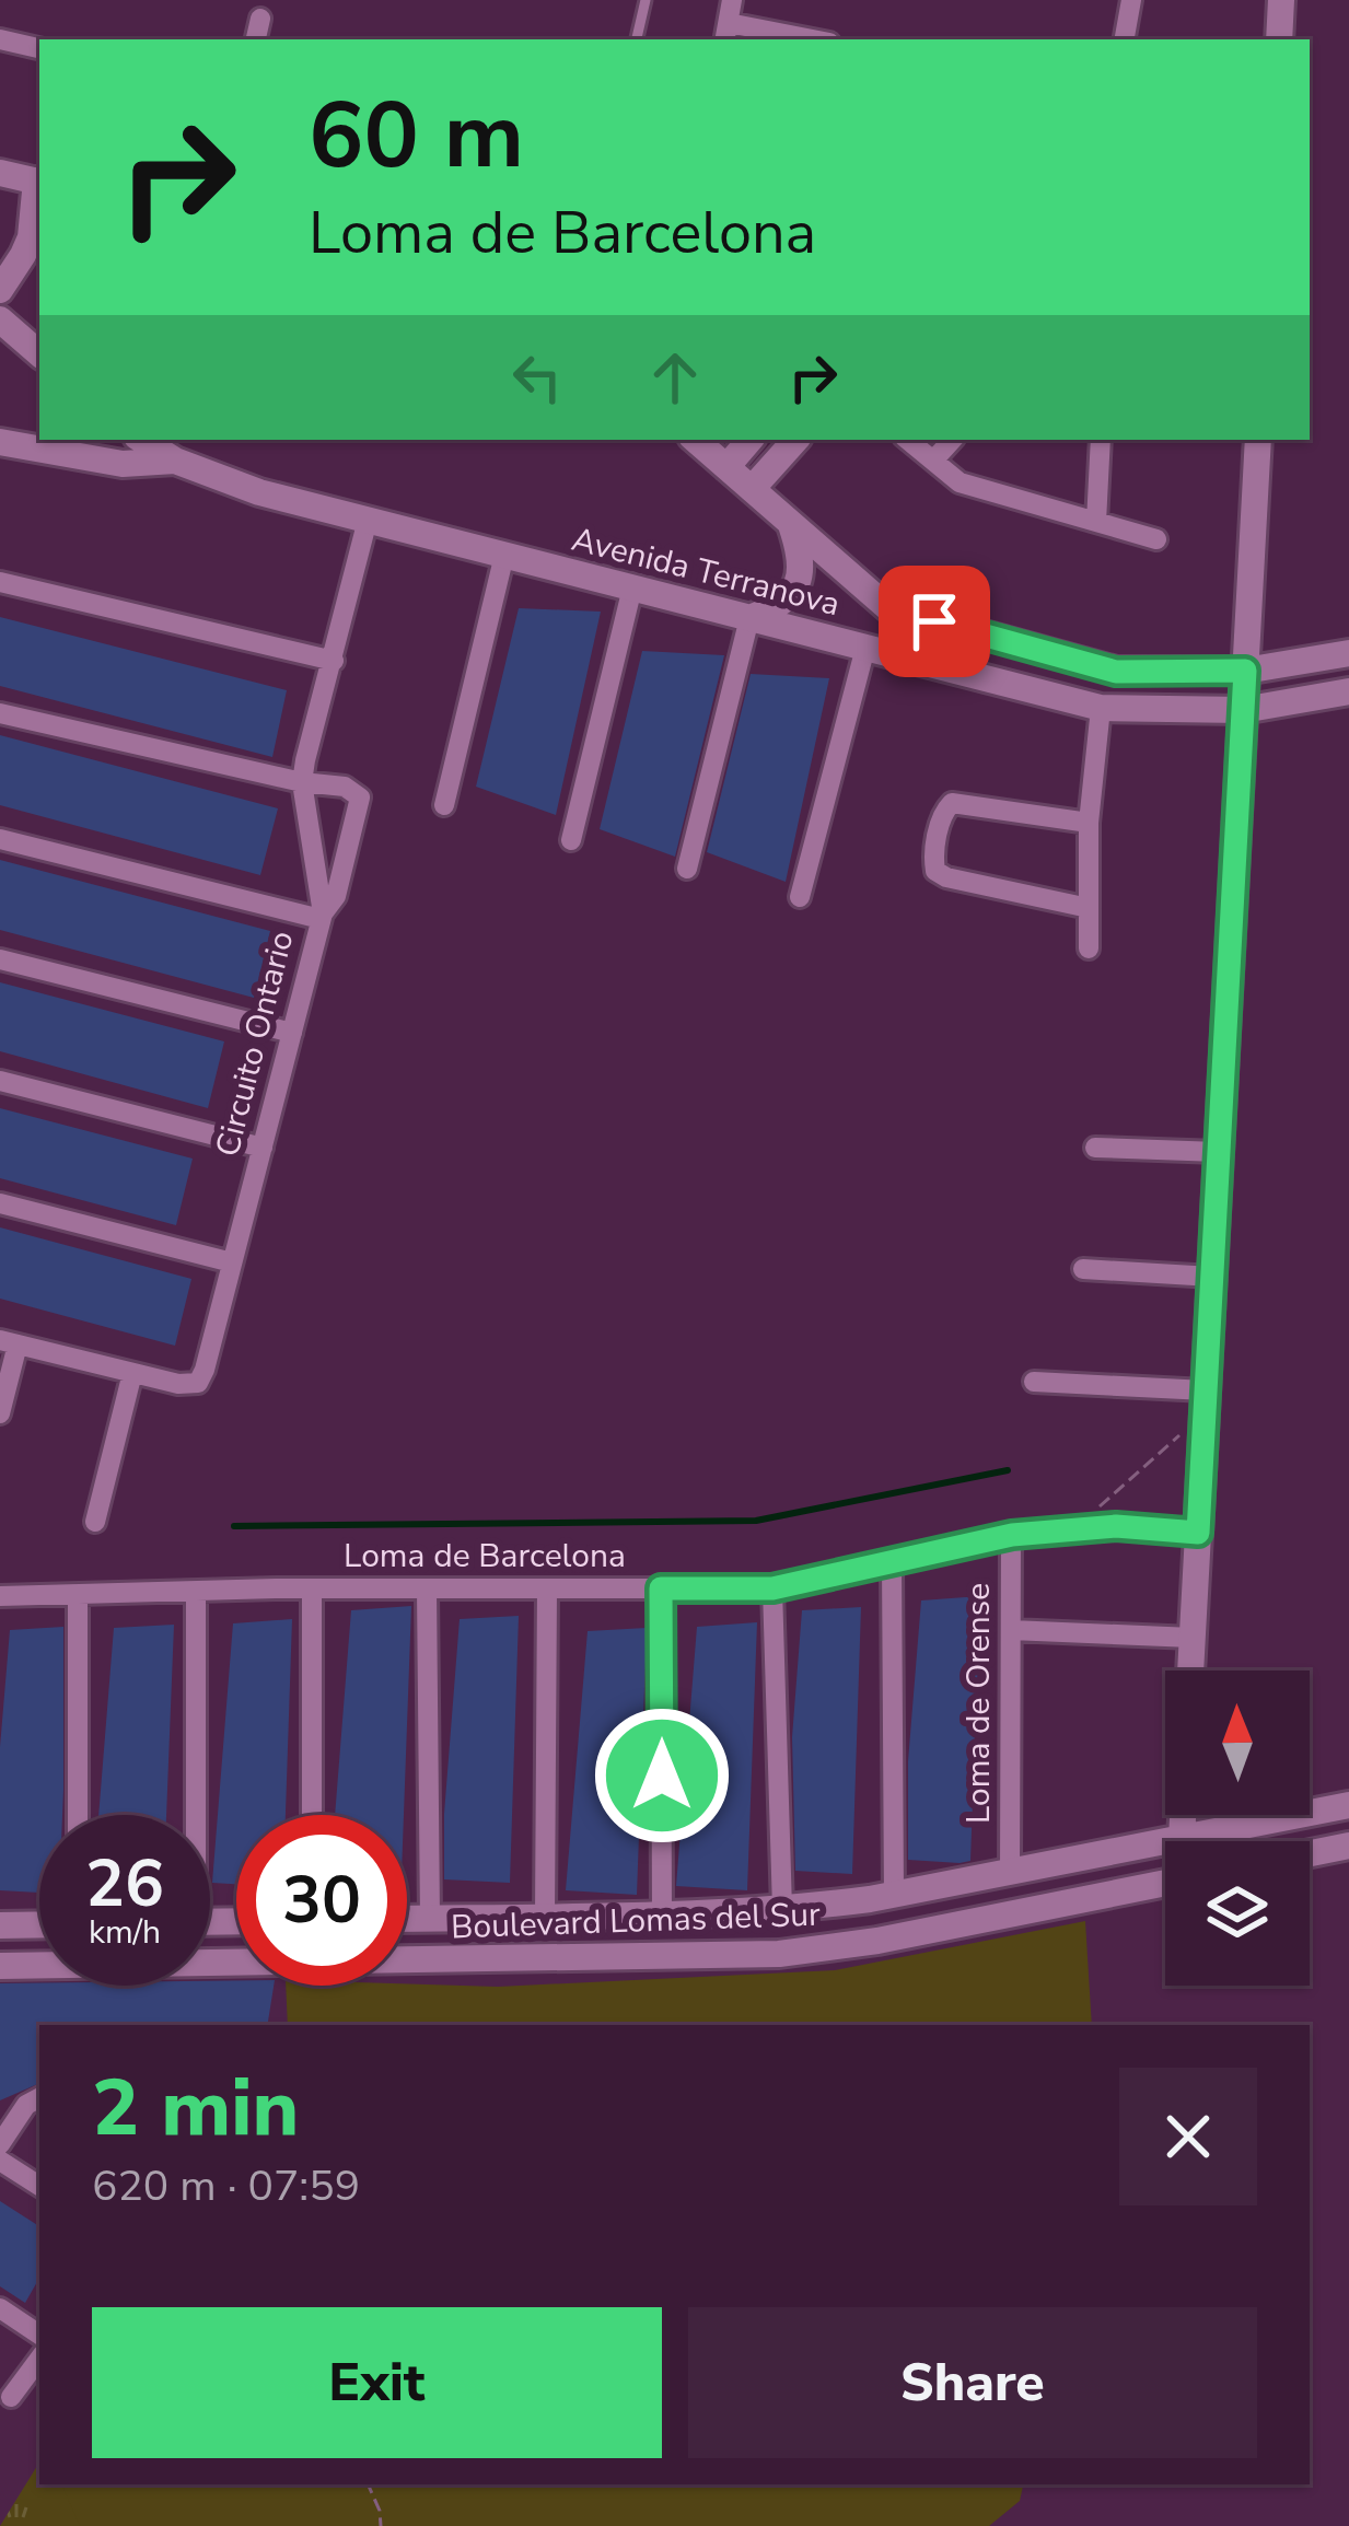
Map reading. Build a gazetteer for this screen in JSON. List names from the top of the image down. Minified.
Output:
{"streets":{"street":["Avenida Terranova","Circuito Ontario","Loma de Barcelona","Loma de Orense","Boulevard Lomas del Sur"]},"crossings":[["Avenida Terranova","Circuito Ontario"],["Loma de Barcelona","Loma de Orense"],["Loma de Orense","Boulevard Lomas del Sur"]],"north":"top","page":{"turn":["60 m","Loma de Barcelona"],"speed":"26 km/h","limit":"30","heading":["2 min","620 m · 07:59"],"buttons":["Exit","Share"]}}
